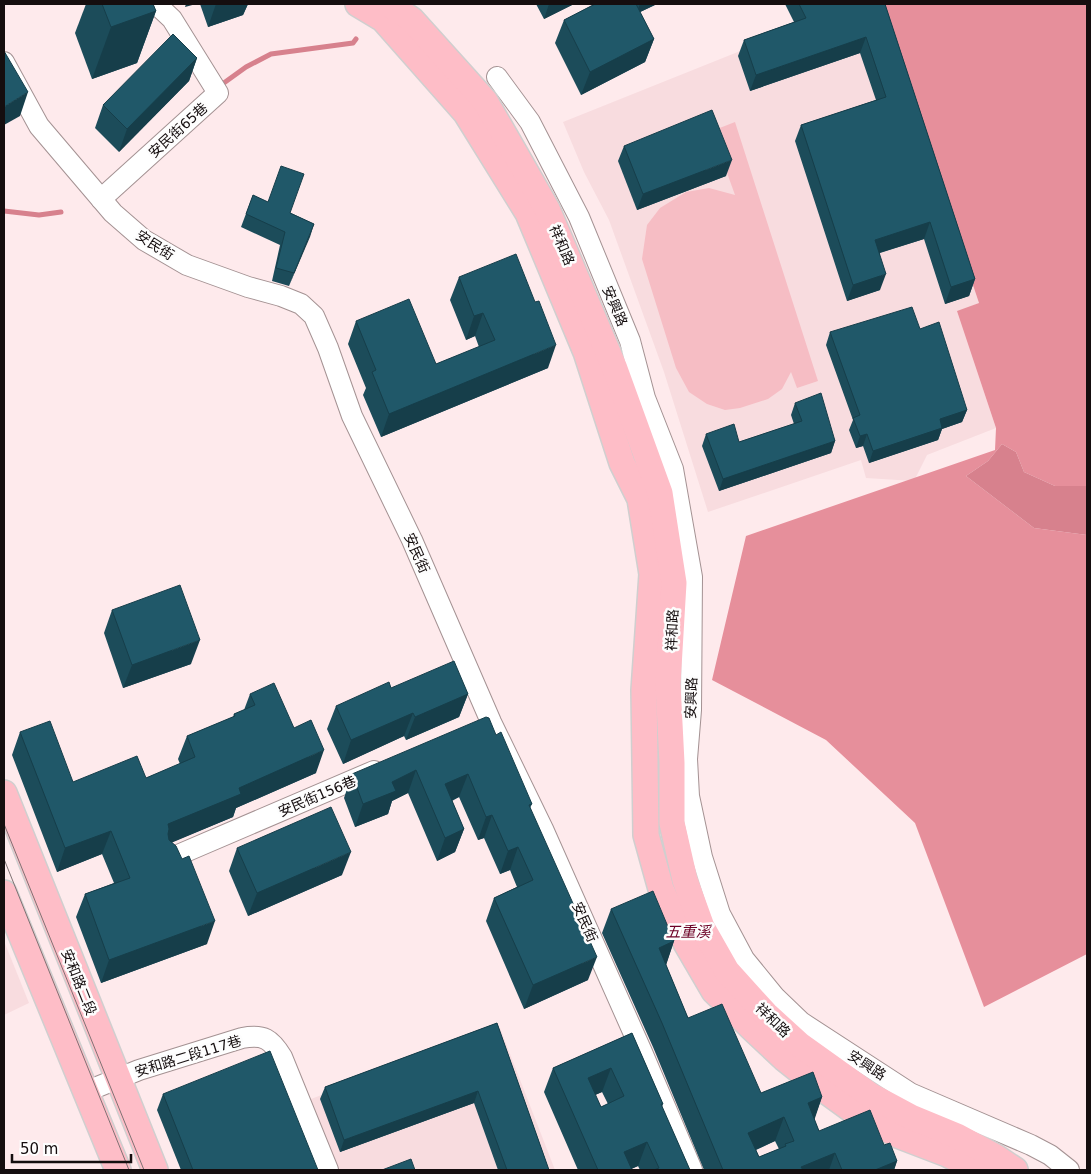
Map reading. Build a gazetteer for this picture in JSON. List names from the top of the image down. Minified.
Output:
{"streets":{"main road":["祥和路","安和路二段"],"street":["安民街65巷","安民街","安興路","安民街156巷","安和路二段117巷"]},"crossings":[["安民街65巷","安民街"],["安和路二段","安和路二段117巷"]],"water":["五重溪"],"scale_bar":"50 m"}
